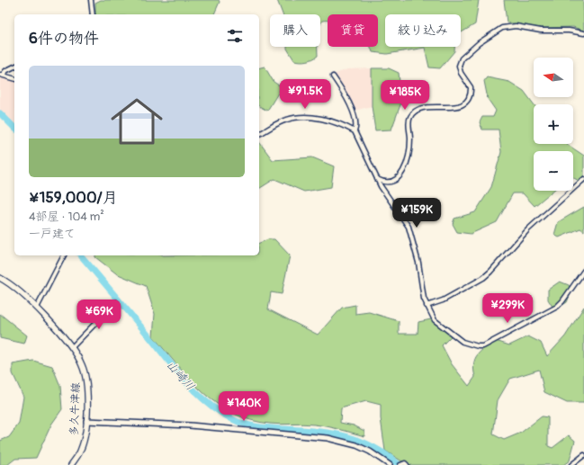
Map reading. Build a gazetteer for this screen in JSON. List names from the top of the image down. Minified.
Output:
{"streets":{"main road":["多久牛津線"]},"water":["山崎川"],"north":"left","page":{"chip":["購入","賃貸","絞り込み"],"heading":"6件の物件","map_buttons":["+","−"],"list":[{"name":"¥159,000/月","note":"4部屋 · 104 m² · 一戸建て"}],"price":["¥91.5K","¥185K","¥159K","¥299K","¥69K","¥140K"]}}
